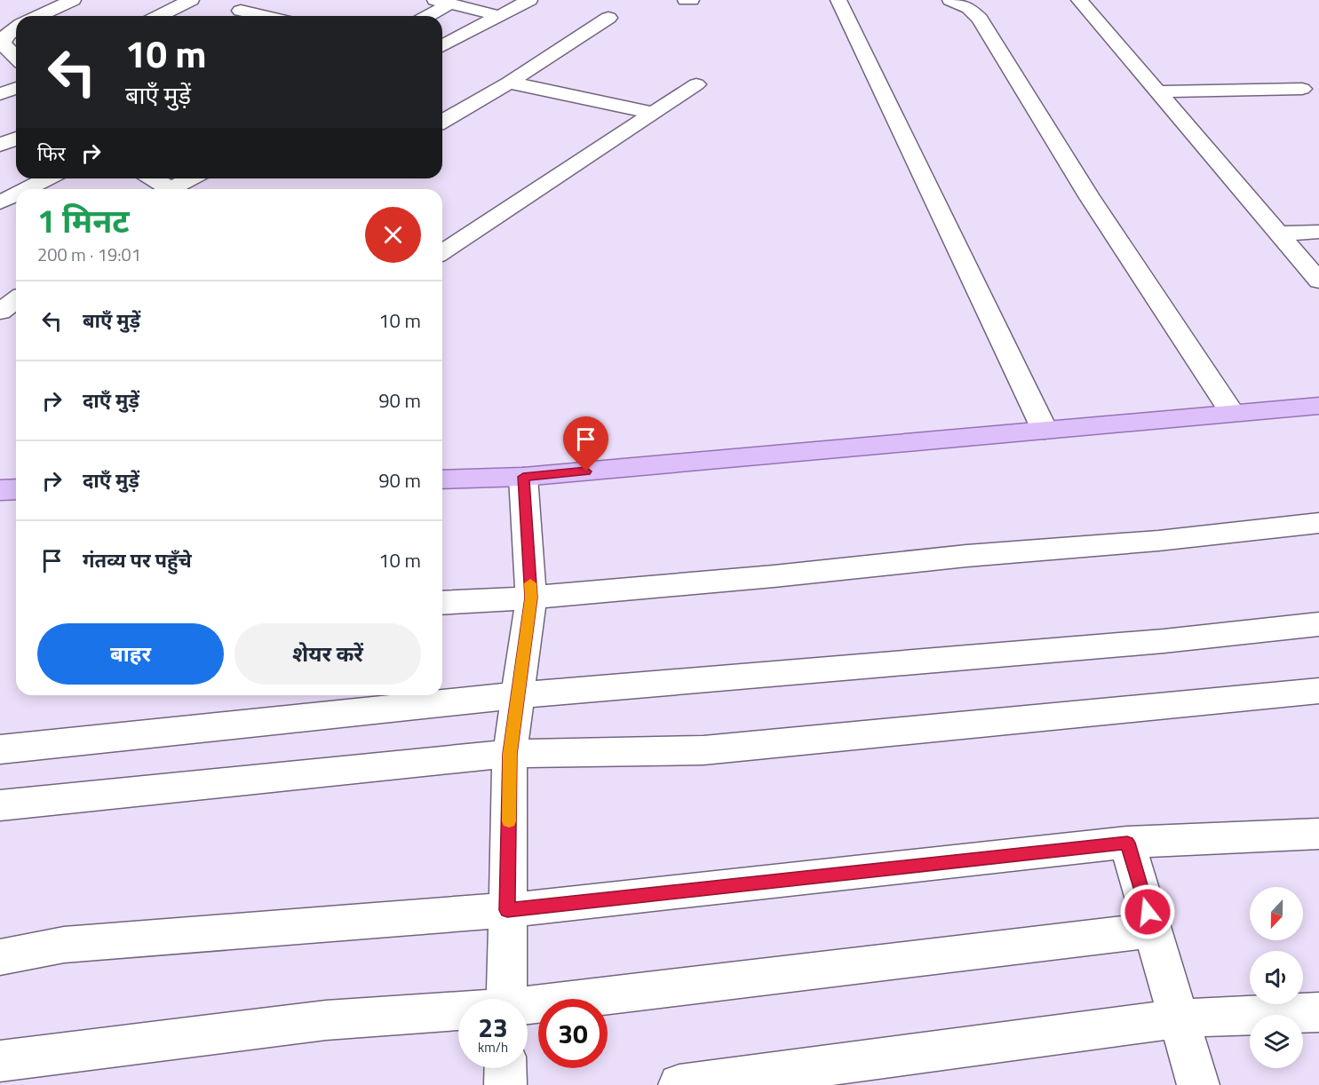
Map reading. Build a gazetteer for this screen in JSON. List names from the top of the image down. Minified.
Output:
{"north":"bottom","page":{"turn":["10 m","बाएँ मुड़ें"],"then":"फिर","heading":["1 मिनट","200 m · 19:01"],"list":[{"name":"बाएँ मुड़ें","value":"10 m"},{"name":"दाएँ मुड़ें","value":"90 m"},{"name":"दाएँ मुड़ें","value":"90 m"},{"name":"गंतव्य पर पहुँचे","value":"10 m"}],"buttons":["बाहर","शेयर करें"],"speed":"23 km/h","limit":"30"}}
